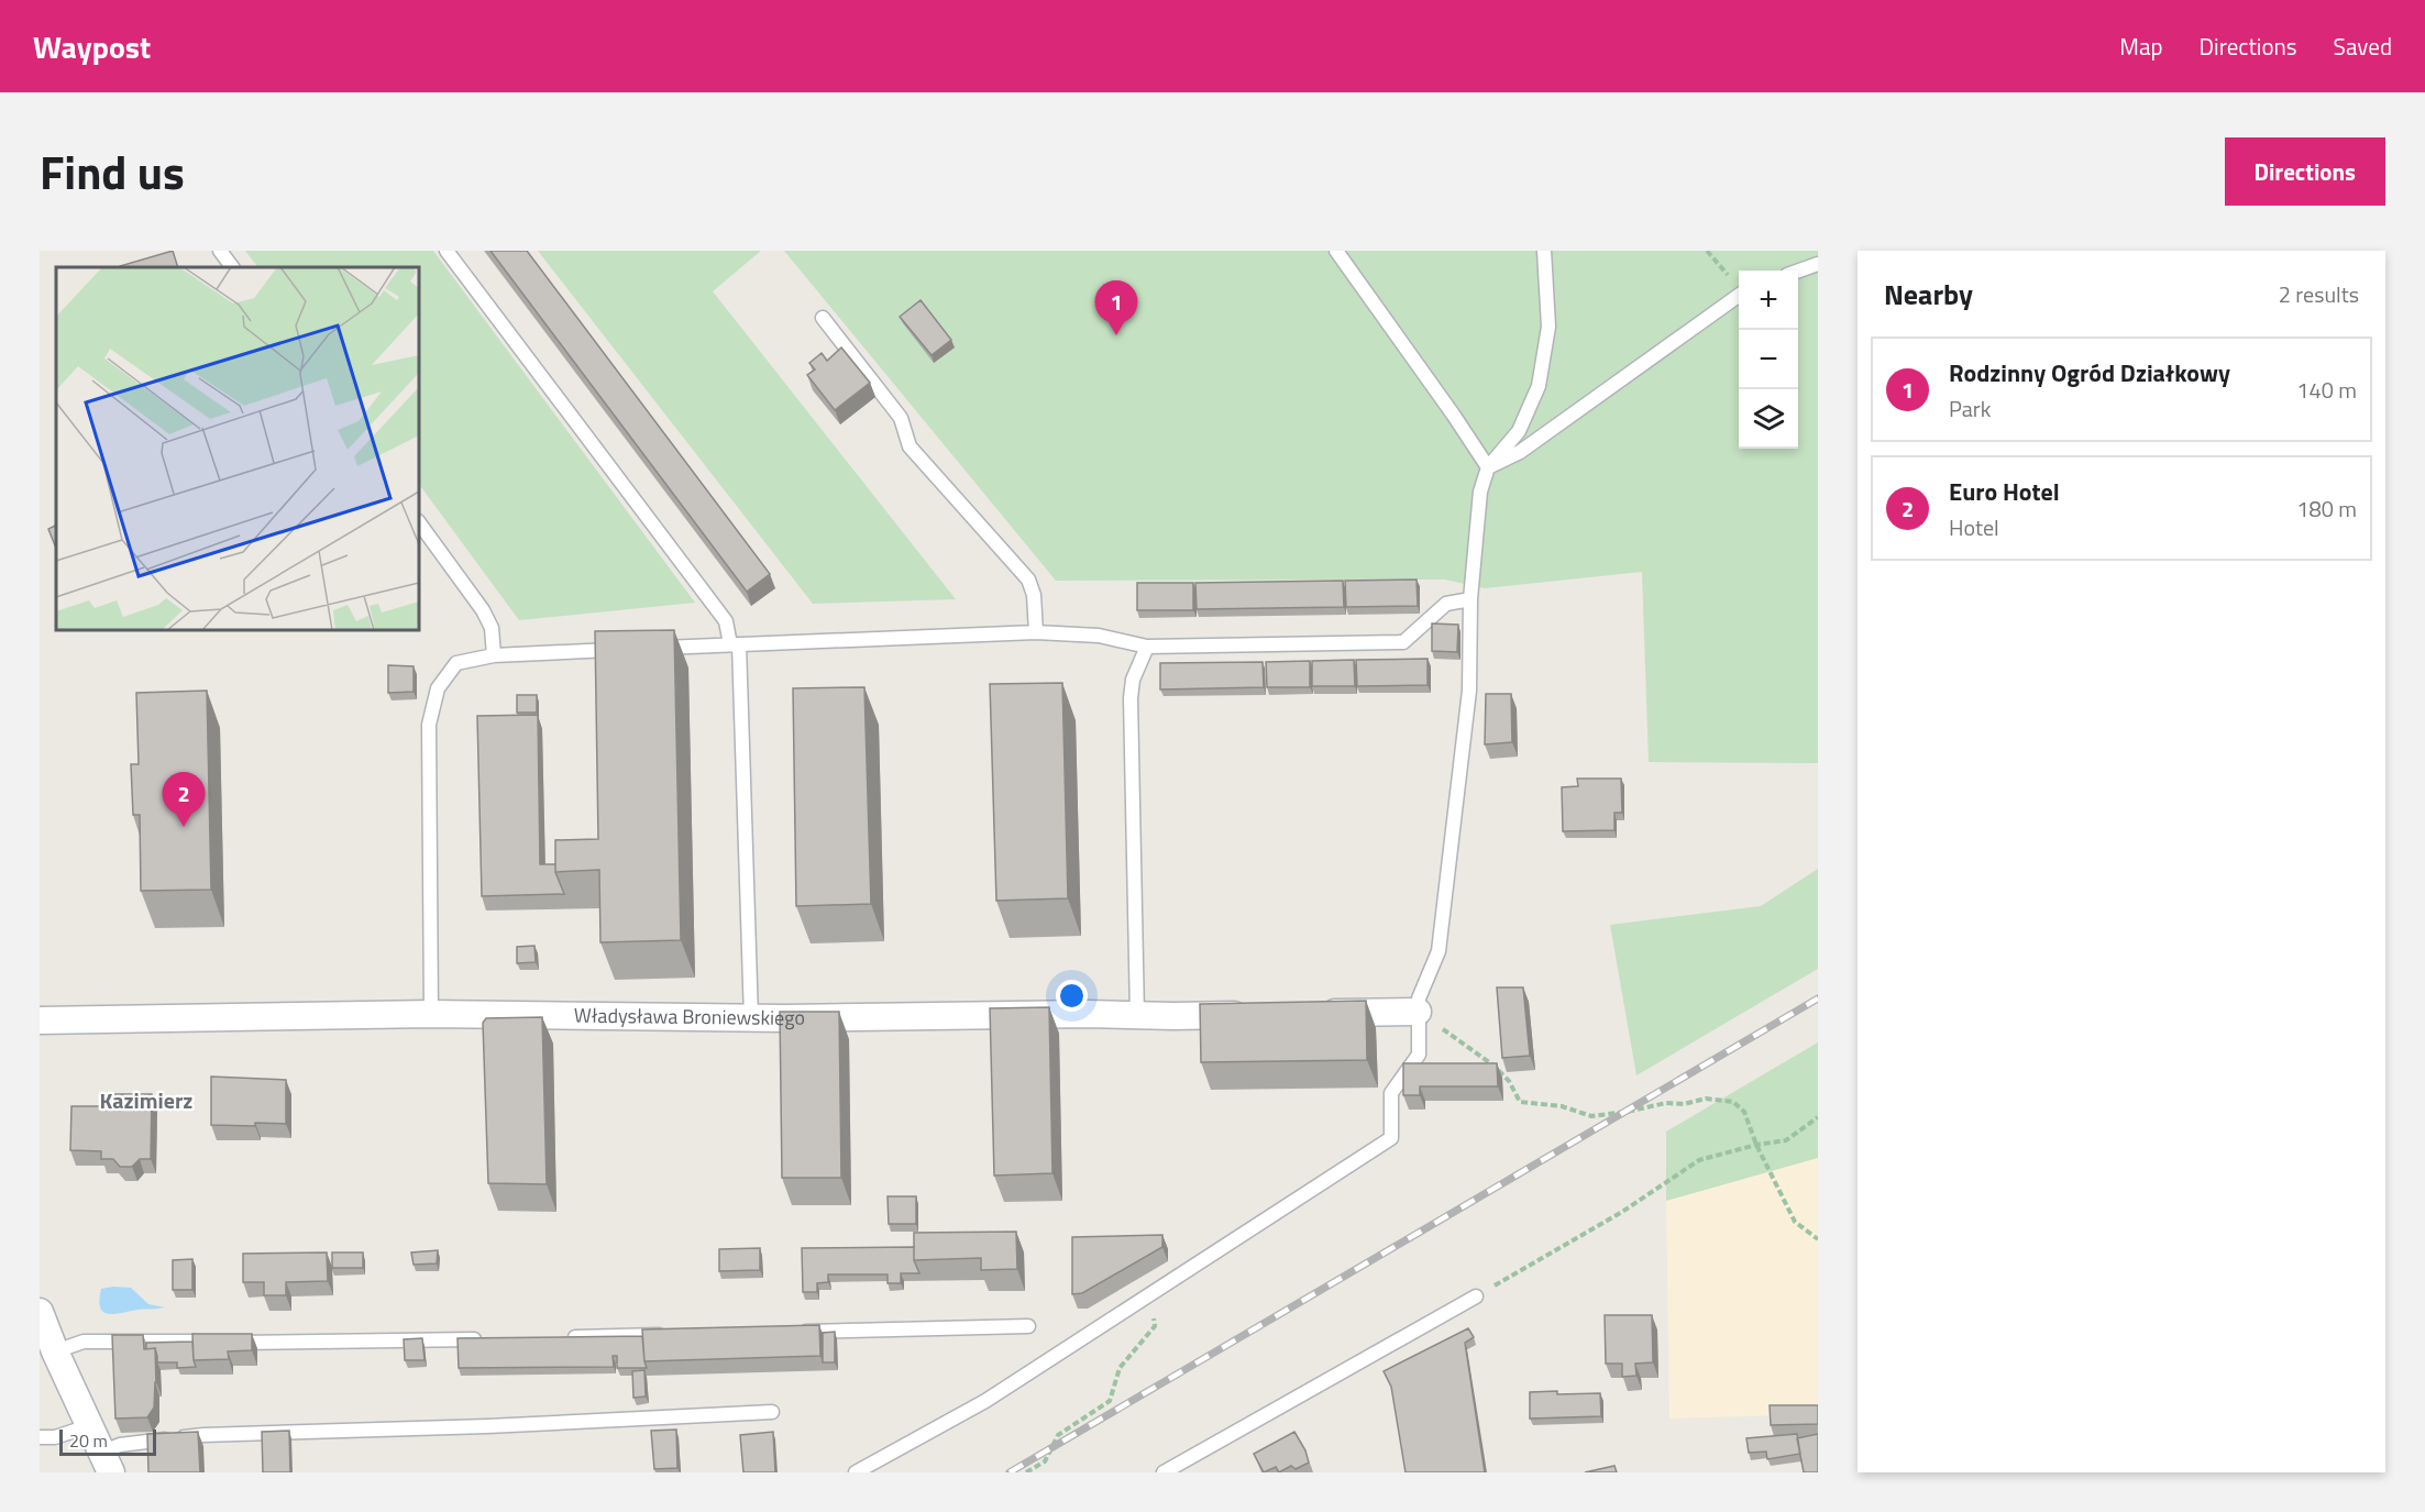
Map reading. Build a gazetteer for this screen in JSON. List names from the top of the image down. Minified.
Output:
{"streets":{"street":["Władysława Broniewskiego"]},"districts":["Kazimierz"],"scale_bar":"20 m","page":{"header":"Waypost","nav":["Map","Directions","Saved"],"title":"Find us","buttons":"Directions","heading":["Nearby","2 results"],"map_buttons":["+","−"],"pins":["1","2"],"list":[{"mark":"1","name":"Rodzinny Ogród Działkowy","note":"Park","value":"140 m"},{"mark":"2","name":"Euro Hotel","note":"Hotel","value":"180 m"}],"scale":"20 m"}}
